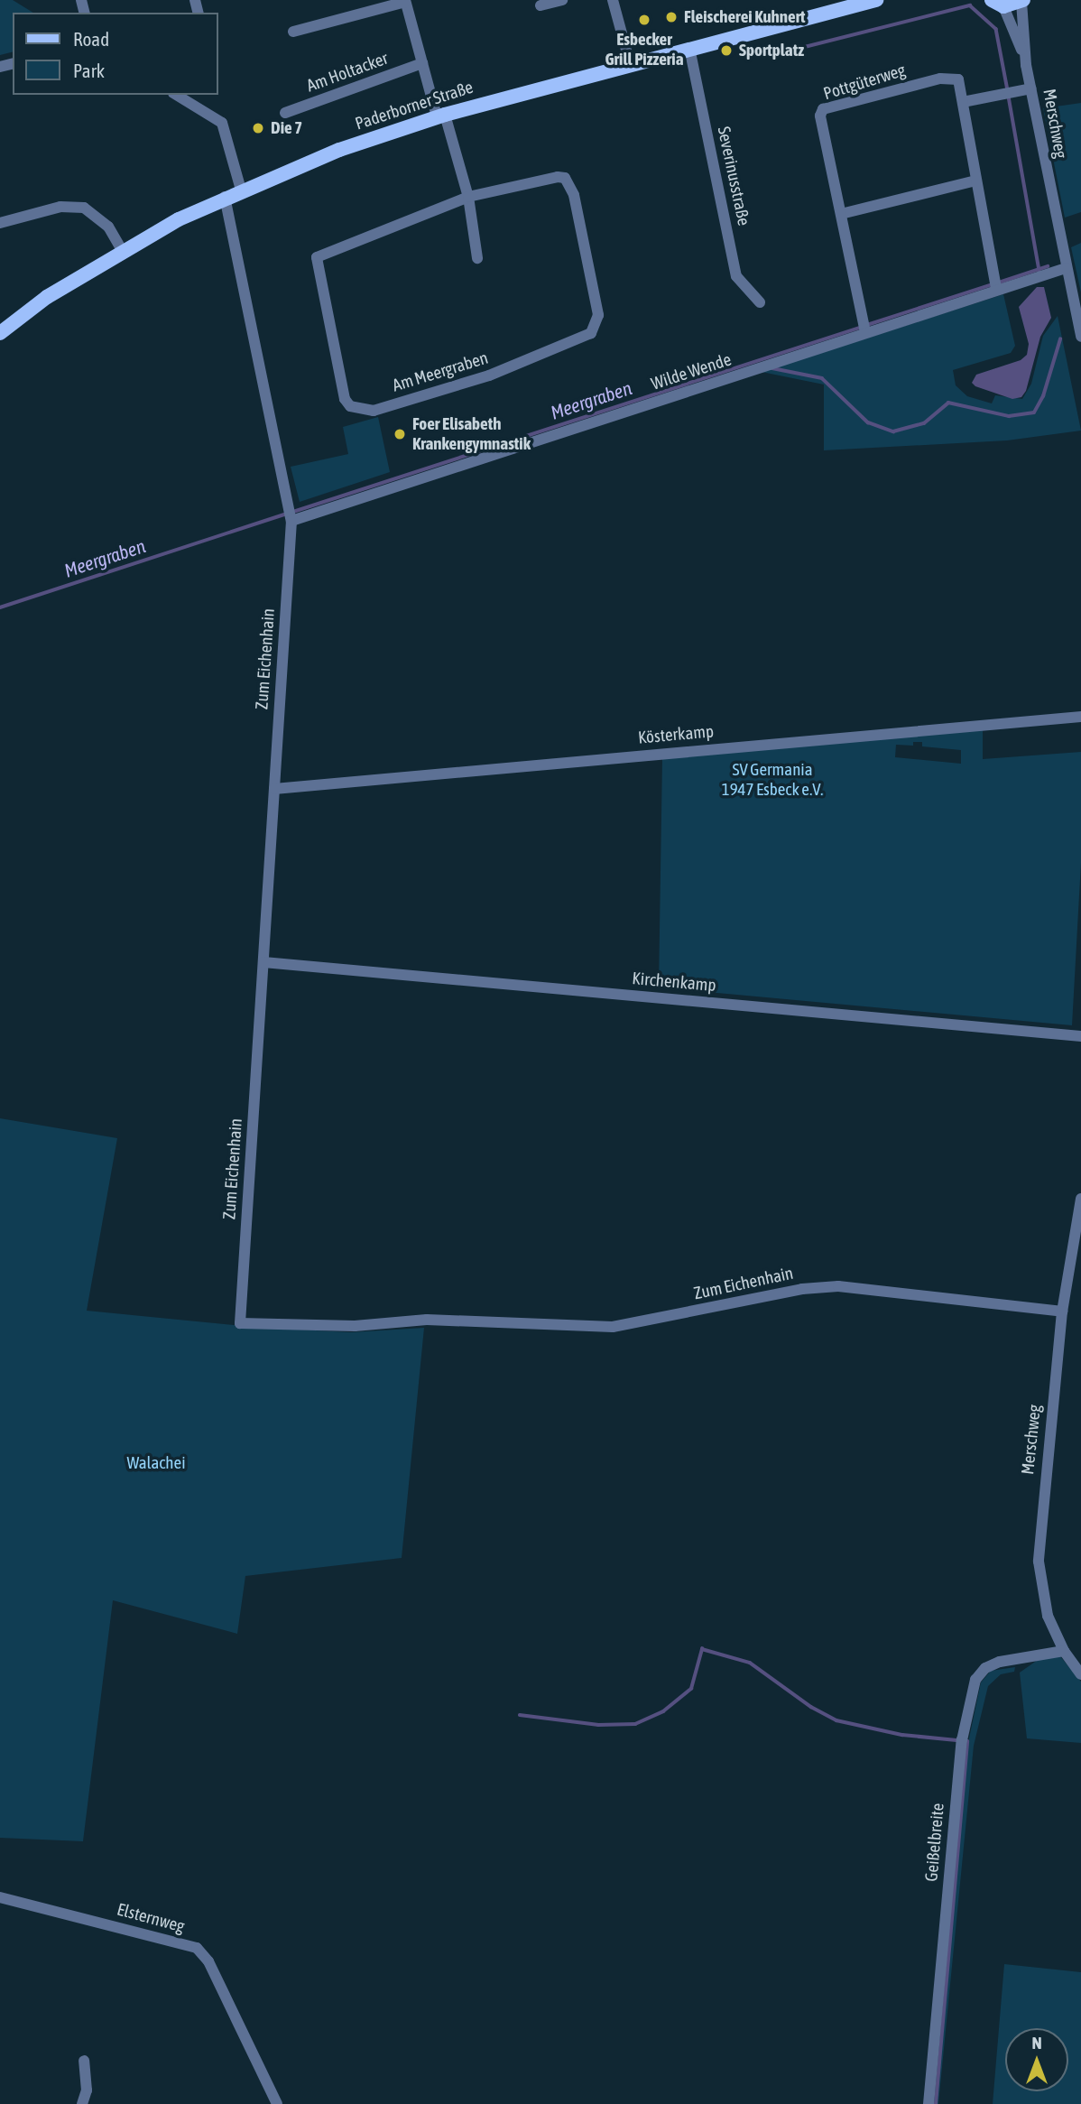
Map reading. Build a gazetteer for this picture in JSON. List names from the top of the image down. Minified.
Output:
{"streets":{"main road":["Paderborner Straße"],"street":["Am Holtacker","Pottgüterweg","Merschweg","Severinusstraße","Am Meergraben","Wilde Wende","Zum Eichenhain","Kösterkamp","Kirchenkamp","Geißelbreite","Elsternweg"]},"crossings":[["Pottgüterweg","Wilde Wende"],["Paderborner Straße","Severinusstraße"],["Paderborner Straße","Zum Eichenhain"],["Merschweg","Wilde Wende"],["Merschweg","Zum Eichenhain"],["Merschweg","Geißelbreite"],["Wilde Wende","Zum Eichenhain"],["Zum Eichenhain","Kösterkamp"],["Zum Eichenhain","Kirchenkamp"]],"water":["Meergraben"],"parks":["SV Germania 1947 Esbeck e.V.","Walachei"],"places":["Fleischerei Kuhnert","Esbecker Grill Pizzeria","Sportplatz","Die 7","Foer Elisabeth Krankengymnastik"],"legend":["Road","Park"],"north":"top"}
